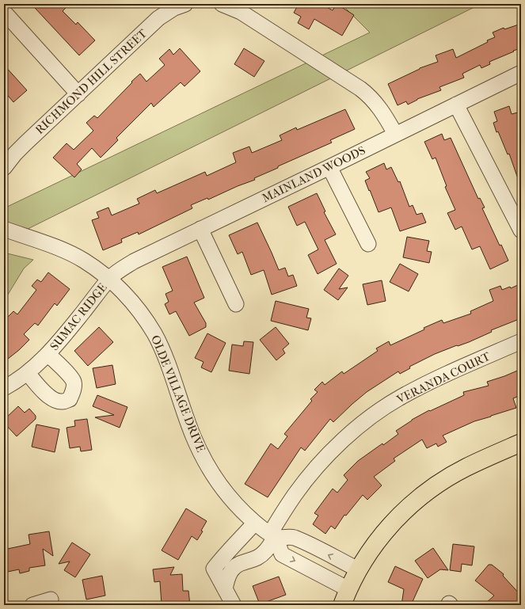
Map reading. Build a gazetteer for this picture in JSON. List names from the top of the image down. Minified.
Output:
{"streets":{"street":["RICHMOND HILL STREET","MAINLAND WOODS","SUMAC RIDGE","VERANDA COURT","OLDE VILLAGE DRIVE"]},"crossings":[["MAINLAND WOODS","SUMAC RIDGE"],["MAINLAND WOODS","OLDE VILLAGE DRIVE"],["SUMAC RIDGE","OLDE VILLAGE DRIVE"],["VERANDA COURT","OLDE VILLAGE DRIVE"]]}
